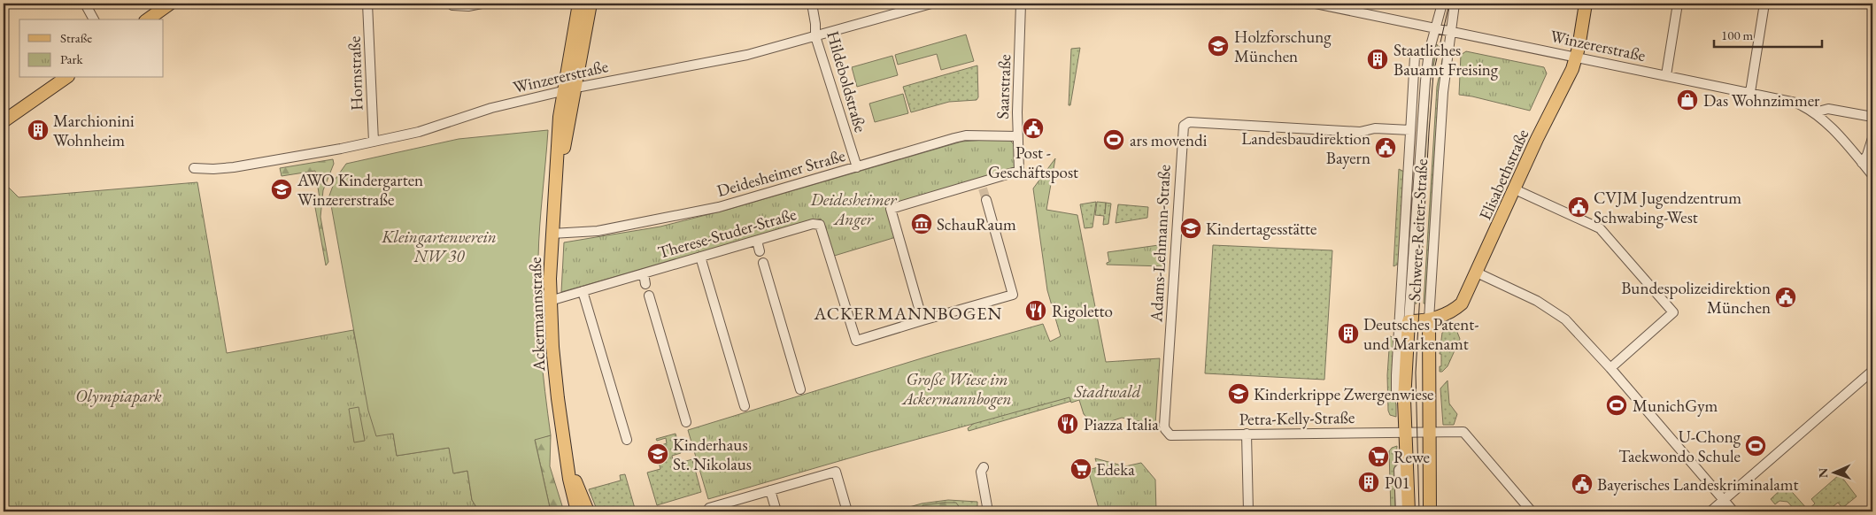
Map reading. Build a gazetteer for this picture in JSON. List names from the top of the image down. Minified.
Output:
{"streets":{"main road":["Elisabethstraße","Schwere-Reiter-Straße","Ackermannstraße"],"street":["Winzererstraße","Hornstraße","Hildeboldstraße","Saarstraße","Deidesheimer Straße","Therese-Studer-Straße","Adams-Lehmann-Straße","Petra-Kelly-Straße"]},"crossings":[["Winzererstraße","Hornstraße"],["Winzererstraße","Hildeboldstraße"],["Winzererstraße","Elisabethstraße"],["Winzererstraße","Schwere-Reiter-Straße"],["Winzererstraße","Ackermannstraße"],["Hildeboldstraße","Deidesheimer Straße"],["Saarstraße","Deidesheimer Straße"],["Saarstraße","Therese-Studer-Straße"],["Deidesheimer Straße","Ackermannstraße"],["Elisabethstraße","Schwere-Reiter-Straße"],["Schwere-Reiter-Straße","Adams-Lehmann-Straße"],["Schwere-Reiter-Straße","Petra-Kelly-Straße"],["Therese-Studer-Straße","Ackermannstraße"],["Adams-Lehmann-Straße","Petra-Kelly-Straße"]],"districts":["ACKERMANNBOGEN"],"parks":["Deidesheimer Anger","Kleingartenverein NW 30","Große Wiese im Ackermannbogen","Stadtwald","Olympiapark"],"places":{"school or university":["Holzforschung München","AWO Kindergarten Winzererstraße","Kindertagesstätte","Kinderkrippe Zwergenwiese","Kinderhaus St. Nikolaus"],"building":["Staatliches Bauamt Freising","Marchionini Wohnheim","Deutsches Patent- und Markenamt","P01"],"shop":["Das Wohnzimmer"],"public building":["Post - Geschäftspost","Landesbaudirektion Bayern","CVJM Jugendzentrum Schwabing-West","Bundespolizeidirektion München","Bayerisches Landeskriminalamt"],"sports":["ars movendi","MunichGym","U-Chong Taekwondo Schule"],"museum":["SchauRaum"],"restaurant":["Rigoletto","Piazza Italia"],"supermarket":["Rewe","Edeka"]},"legend":["Straße","Park"],"scale_bar":"100 m","north":"left"}
